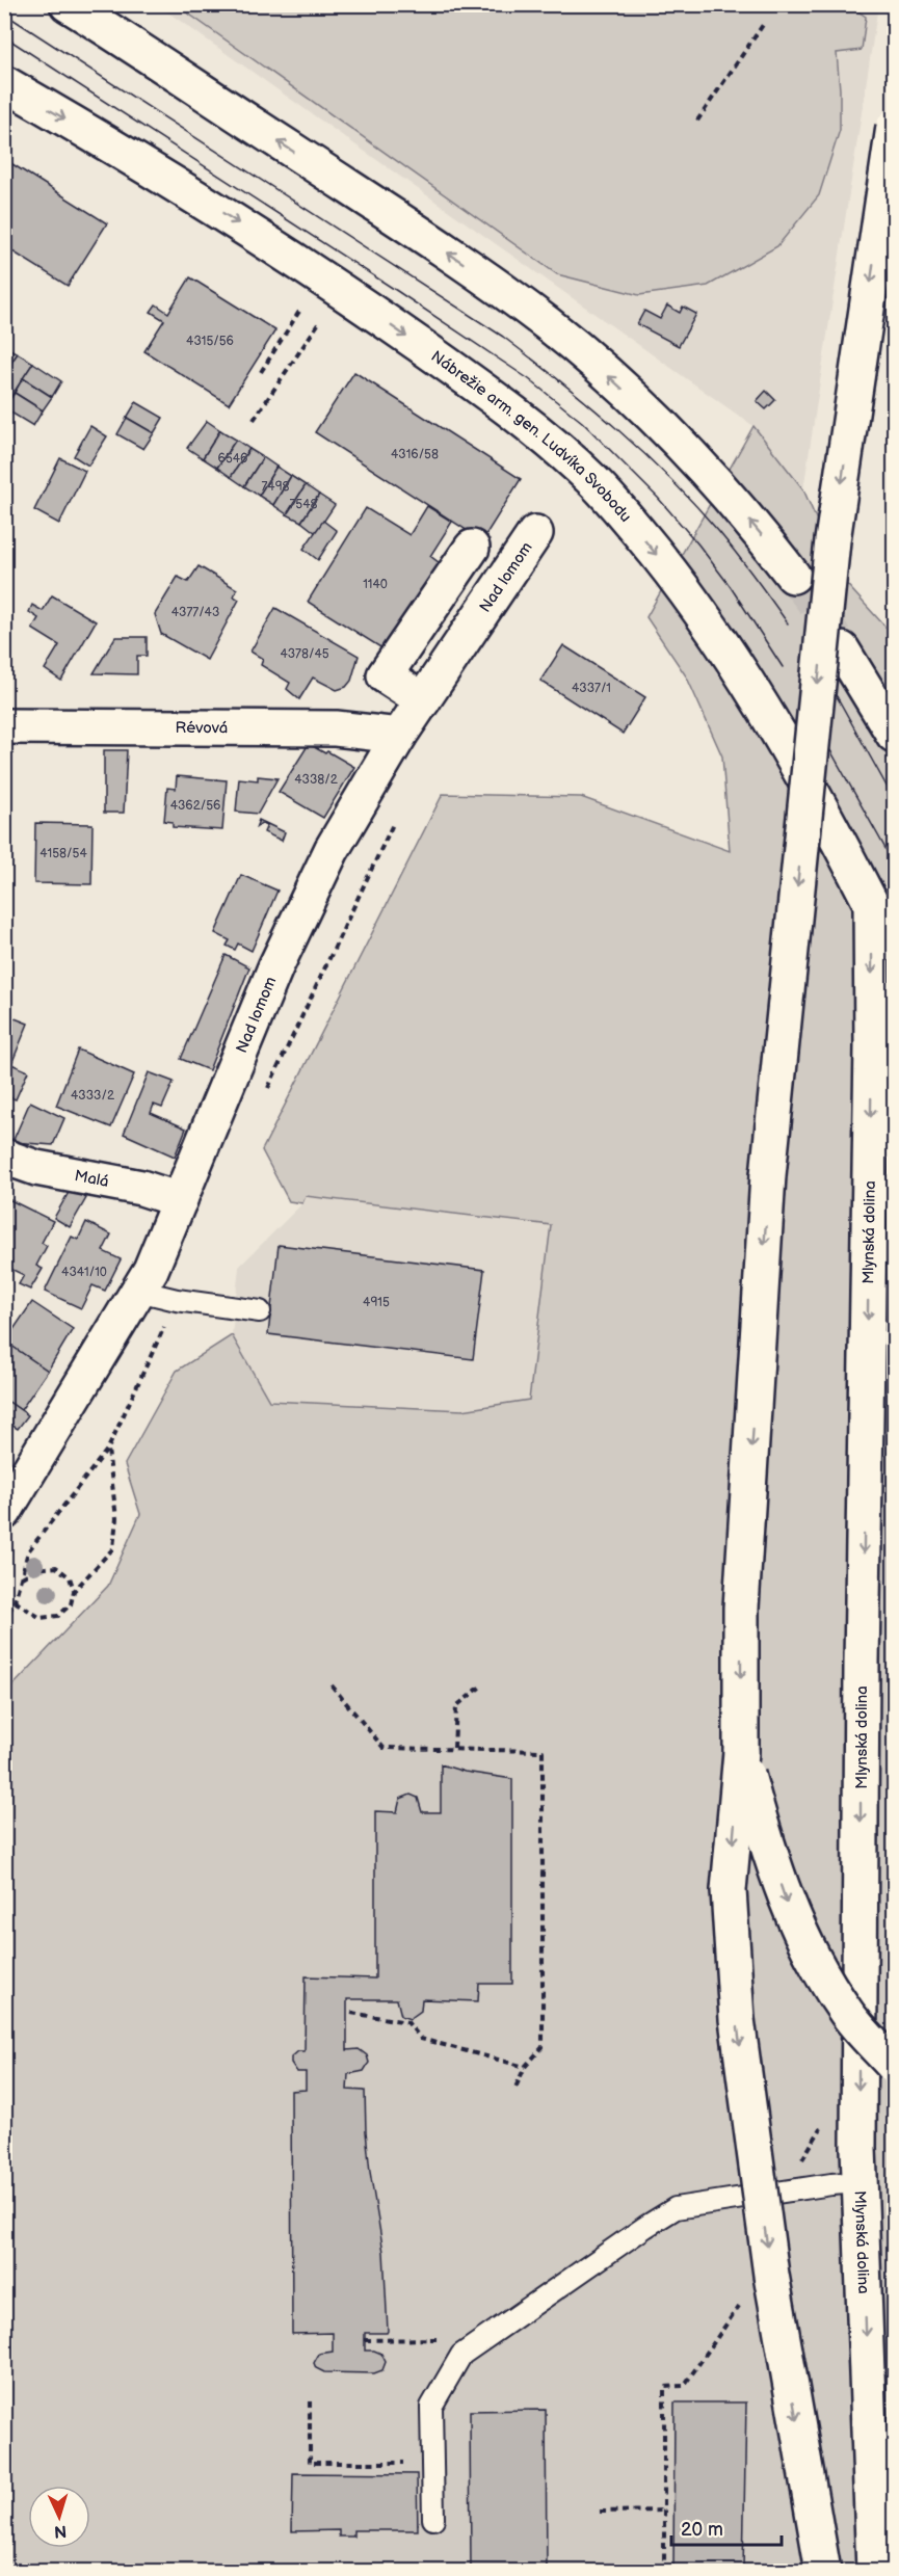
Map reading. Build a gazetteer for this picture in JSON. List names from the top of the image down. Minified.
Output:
{"streets":{"main road":["Nábrežie arm. gen. Ludvíka Svobodu","Nad lomom","Révová","Malá","Mlynská dolina"]},"crossings":[["Nábrežie arm. gen. Ludvíka Svobodu","Mlynská dolina"],["Nad lomom","Révová"],["Nad lomom","Malá"]],"house_numbers":["4315/56","4316/58","6546","7498","7548","1140","4377/43","4378/45","4337/1","4338/2","4362/56","4158/54","4333/2","4341/10","4915"],"scale_bar":"20 m","north":"bottom"}
